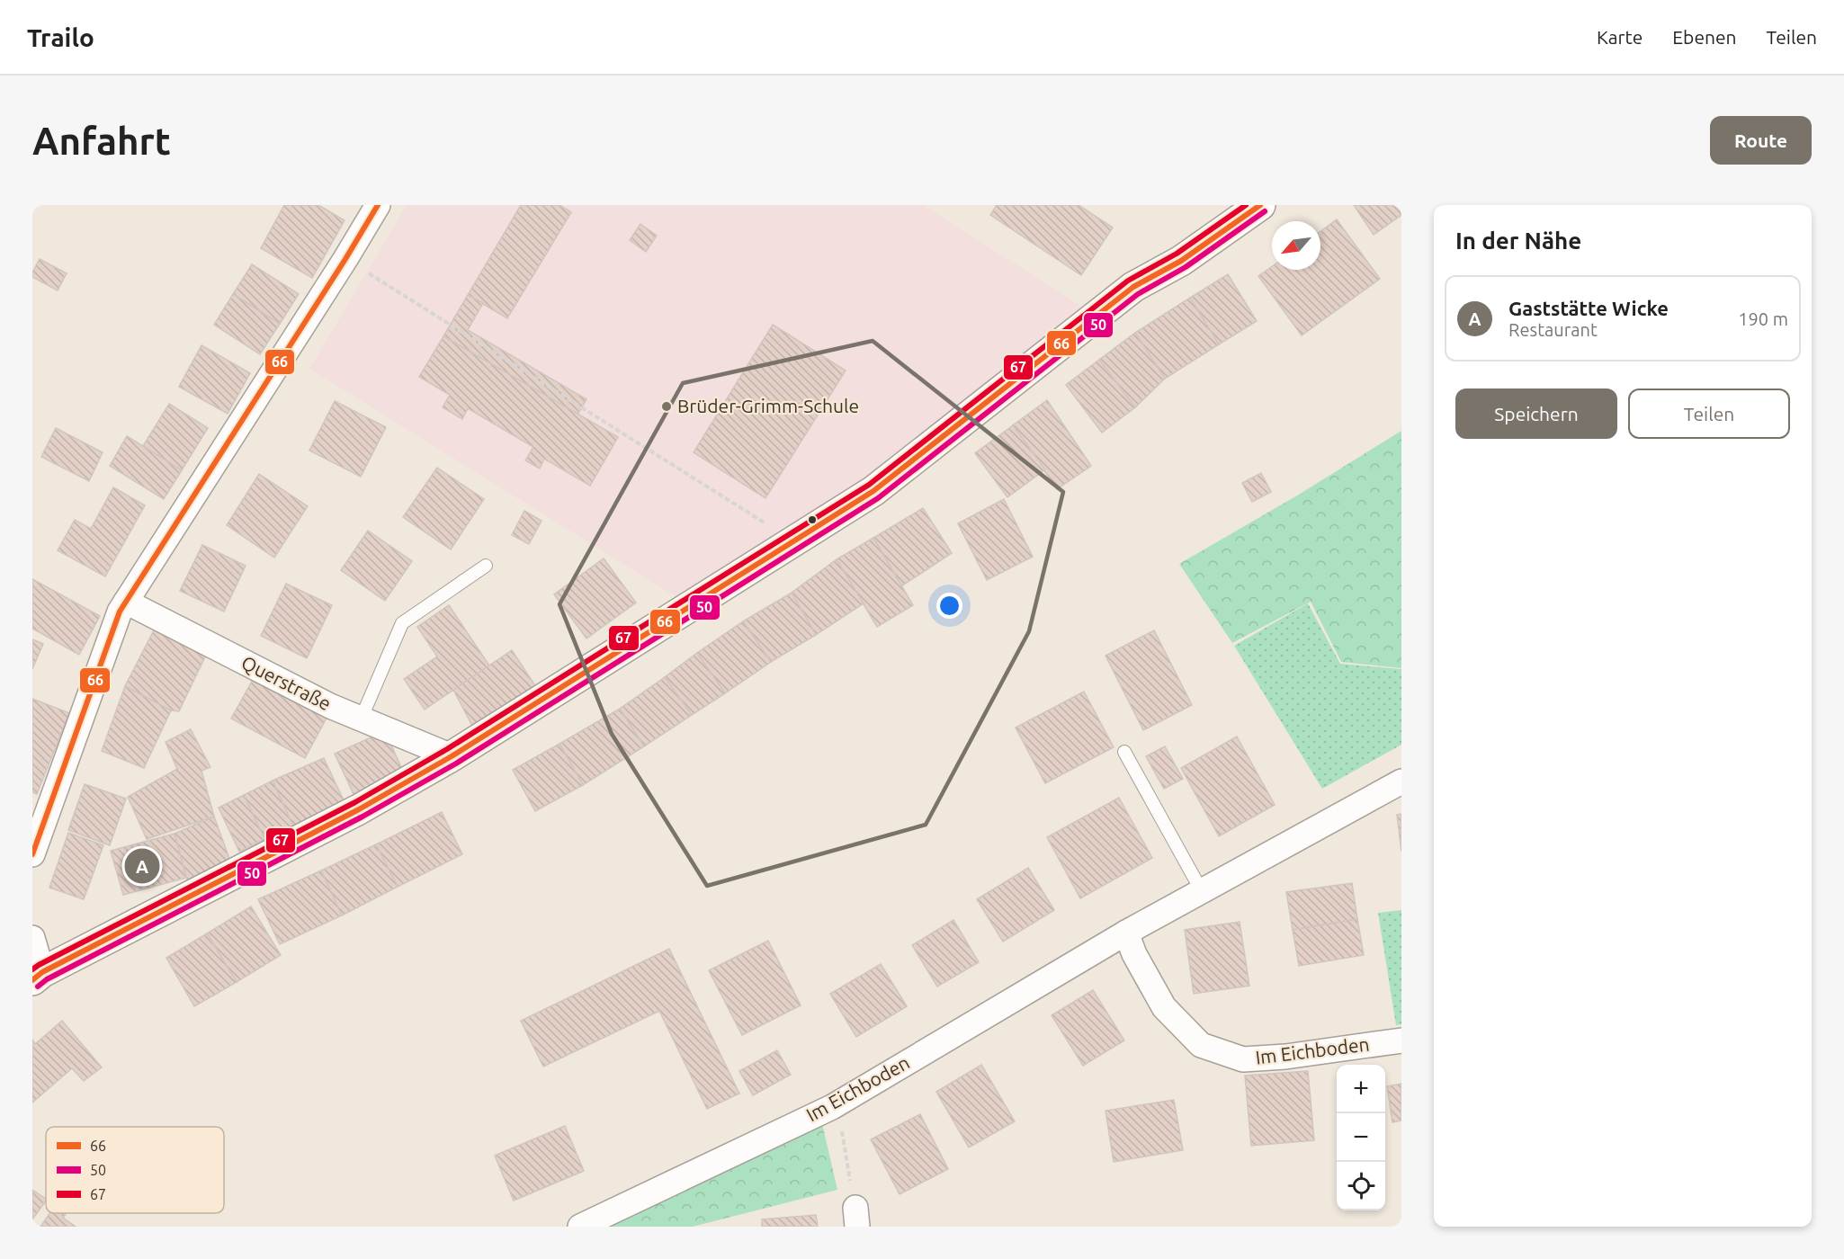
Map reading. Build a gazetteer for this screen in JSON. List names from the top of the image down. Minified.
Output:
{"streets":{"street":["Querstraße","Im Eichboden"]},"places":["Brüder-Grimm-Schule"],"lines":["transit line 66","transit line 67","transit line 50"],"legend":["66","50","67"],"north":"bottom left","page":{"header":"Trailo","nav":["Karte","Ebenen","Teilen"],"buttons":["Route",["Speichern","Teilen"]],"title":"Anfahrt","heading":"In der Nähe","list":[{"mark":"A","name":"Gaststätte Wicke","note":"Restaurant","value":"190 m"}],"pins":"A","map_buttons":["+","−"]}}
